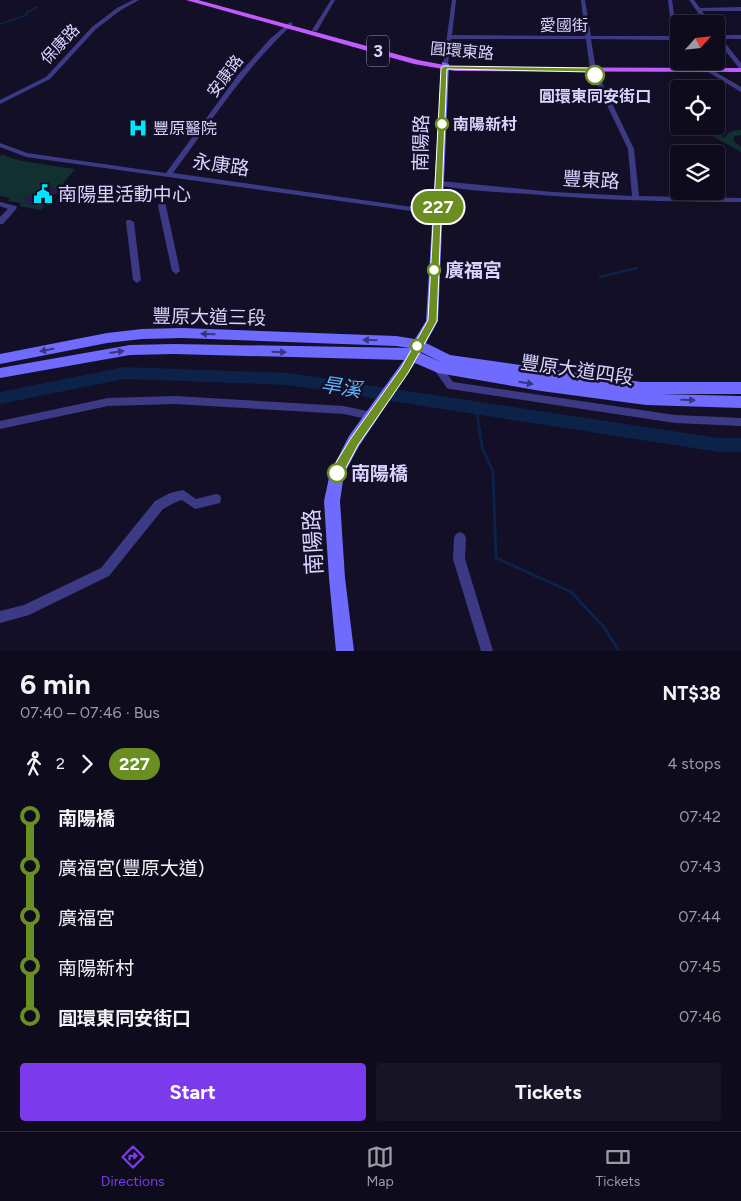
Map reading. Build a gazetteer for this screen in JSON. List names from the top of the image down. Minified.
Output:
{"streets":{"main road":["3","圓環東路"],"street":["愛國街","保康路","安康路","南陽路","永康路","豐東路","豐原大道三段","豐原大道四段"]},"crossings":[["愛國街","南陽路"],["圓環東路","安康路"],["圓環東路","南陽路"],["安康路","永康路"],["南陽路","永康路"],["南陽路","豐東路"],["南陽路","豐原大道三段"],["南陽路","豐原大道四段"],["豐原大道三段","豐原大道四段"]],"water":["旱溪"],"places":{"other":["圓環東同安街口","南陽新村","廣福宮","南陽橋"],"hospital":["豐原醫院"],"public building":["南陽里活動中心"]},"lines":["bus line 227"],"north":"top right","page":{"on_map":"227","heading":["6 min","07:40 – 07:46 · Bus","NT$38"],"legs":["2","227","4 stops"],"list":[{"name":"南陽橋","value":"07:42"},{"name":"廣福宮(豐原大道)","value":"07:43"},{"name":"廣福宮","value":"07:44"},{"name":"南陽新村","value":"07:45"},{"name":"圓環東同安街口","value":"07:46"}],"buttons":["Start","Tickets"],"tabs":["Directions","Map","Tickets"]}}
